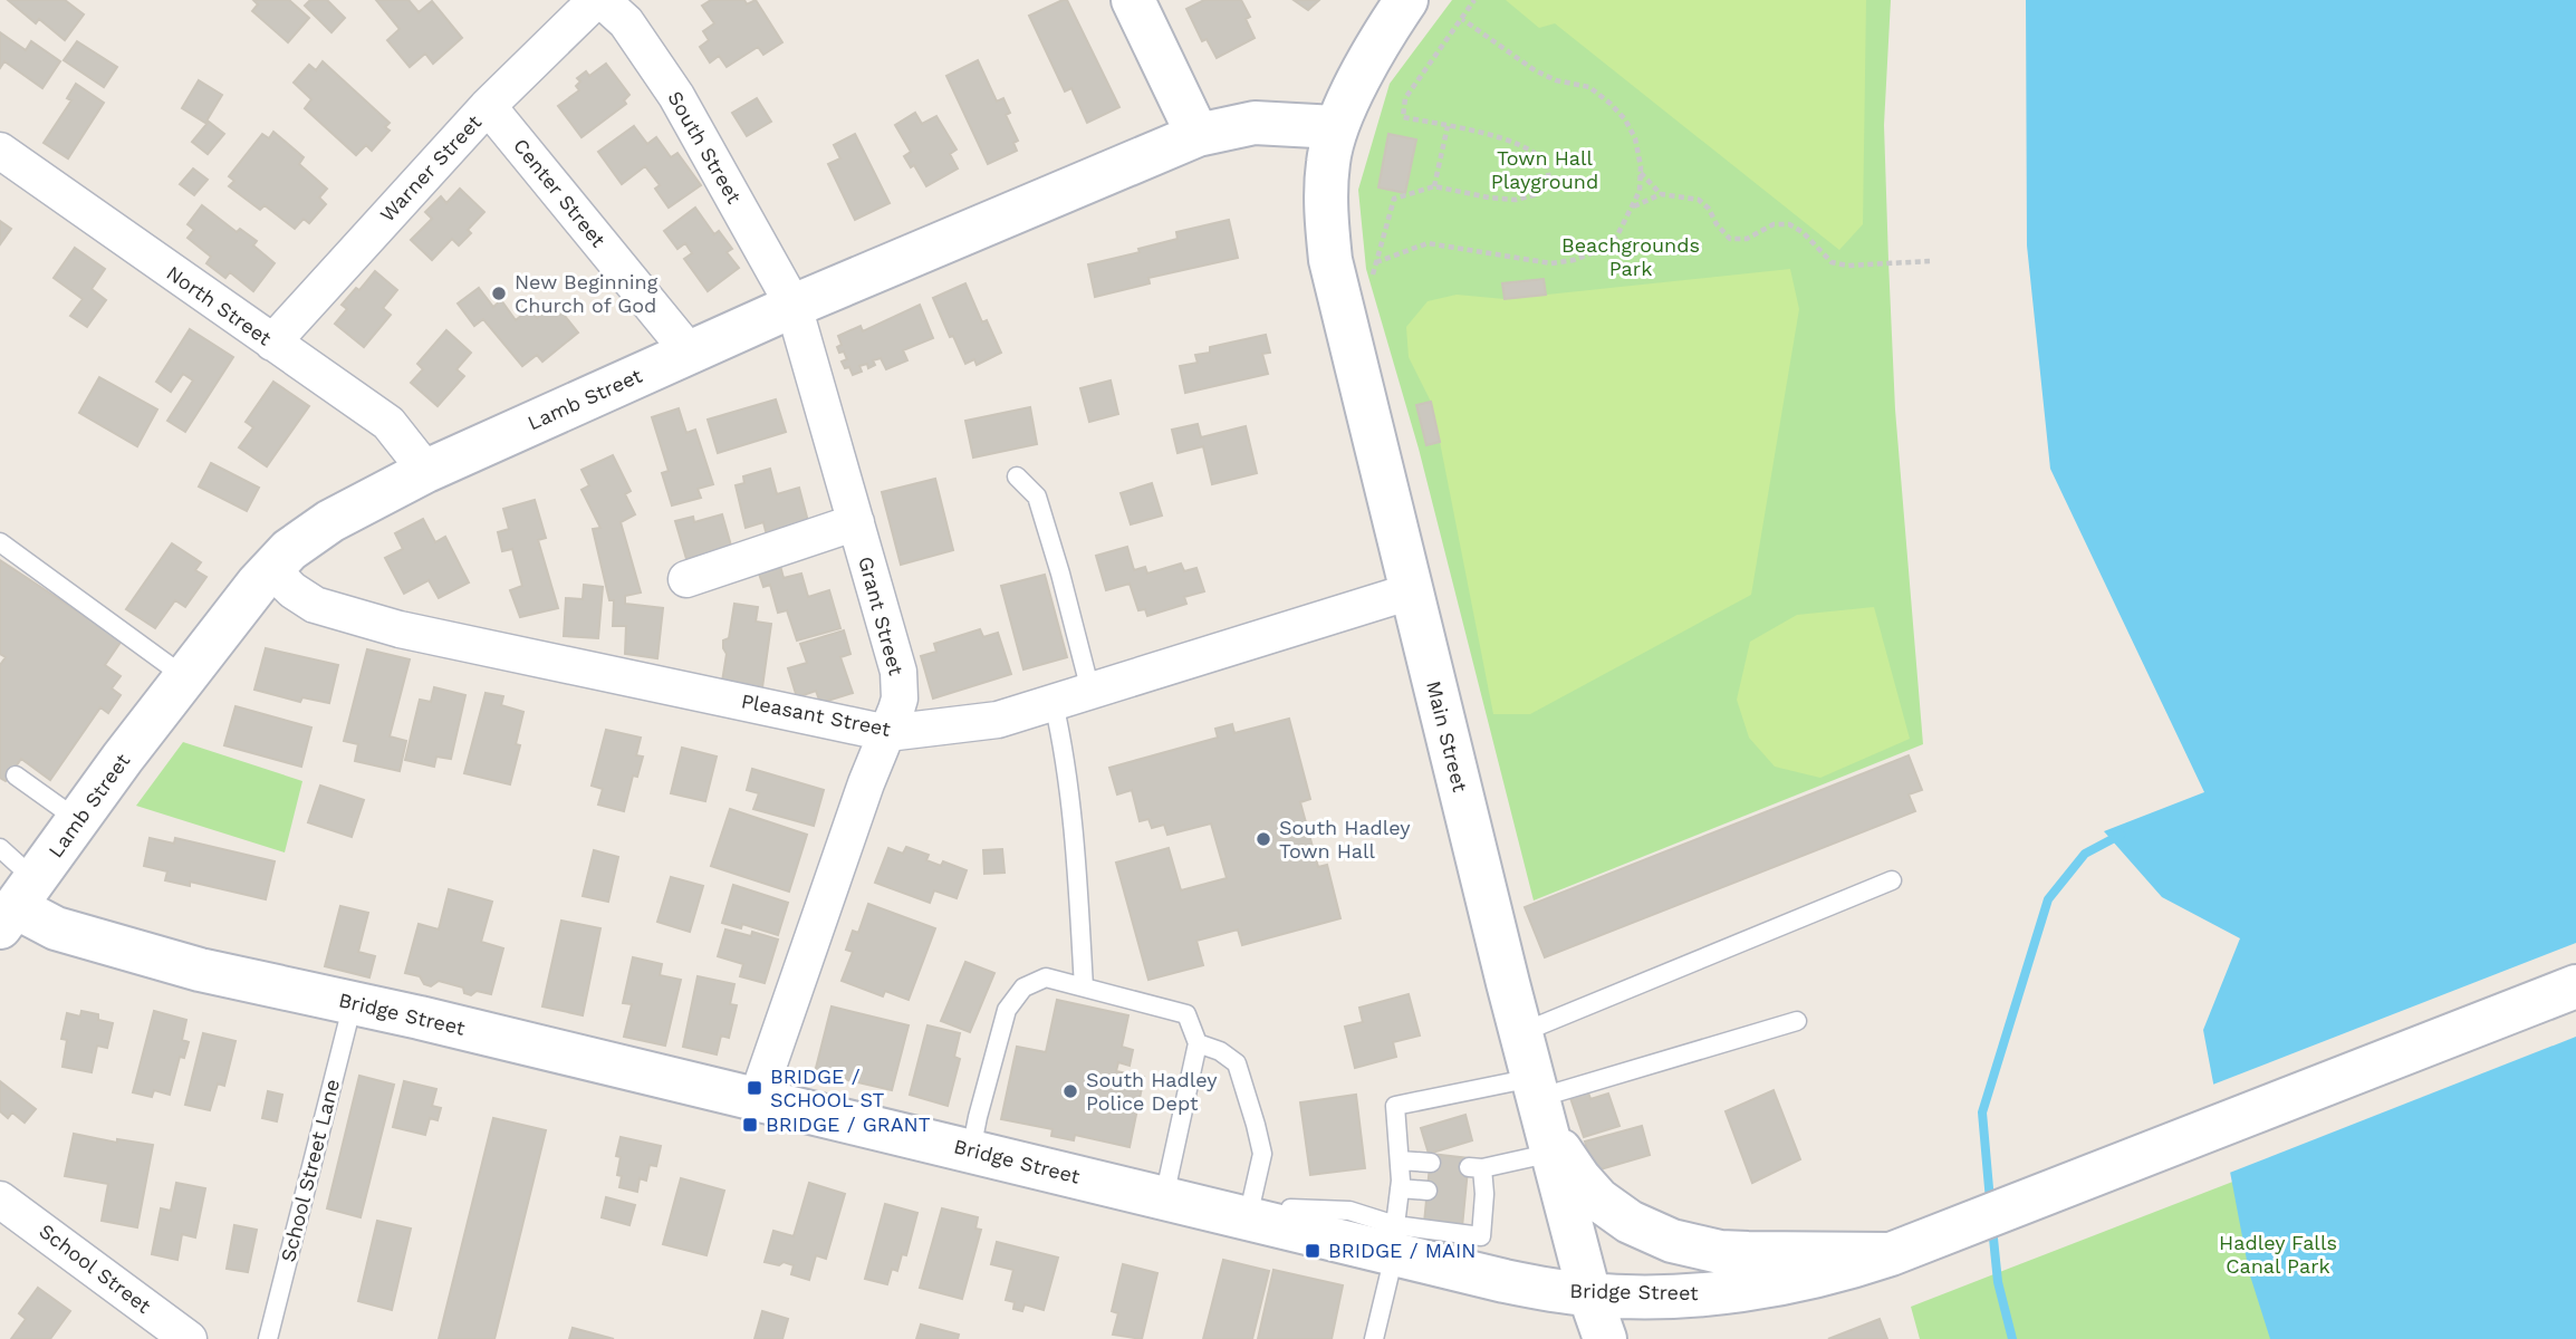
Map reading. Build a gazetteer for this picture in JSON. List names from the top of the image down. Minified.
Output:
{"streets":{"main road":["Lamb Street","Main Street","Bridge Street"],"street":["South Street","Warner Street","Center Street","North Street","Grant Street","Pleasant Street","School Street"],"lane":["School Street Lane"]},"crossings":[["South Street","Warner Street"],["South Street","Lamb Street"],["South Street","Grant Street"],["Warner Street","Center Street"],["Warner Street","North Street"],["Center Street","Lamb Street"],["North Street","Lamb Street"],["Lamb Street","Grant Street"],["Lamb Street","Pleasant Street"],["Lamb Street","Main Street"],["Lamb Street","Bridge Street"],["Grant Street","Pleasant Street"],["Grant Street","Bridge Street"],["Pleasant Street","Main Street"],["Main Street","Bridge Street"],["Bridge Street","School Street Lane"]],"parks":["Town Hall Playground","Beachgrounds Park","Hadley Falls Canal Park"],"places":{"other":["New Beginning Church of God","South Hadley Town Hall","South Hadley Police Dept"],"transit":["BRIDGE / SCHOOL ST","BRIDGE / GRANT","BRIDGE / MAIN"]}}
